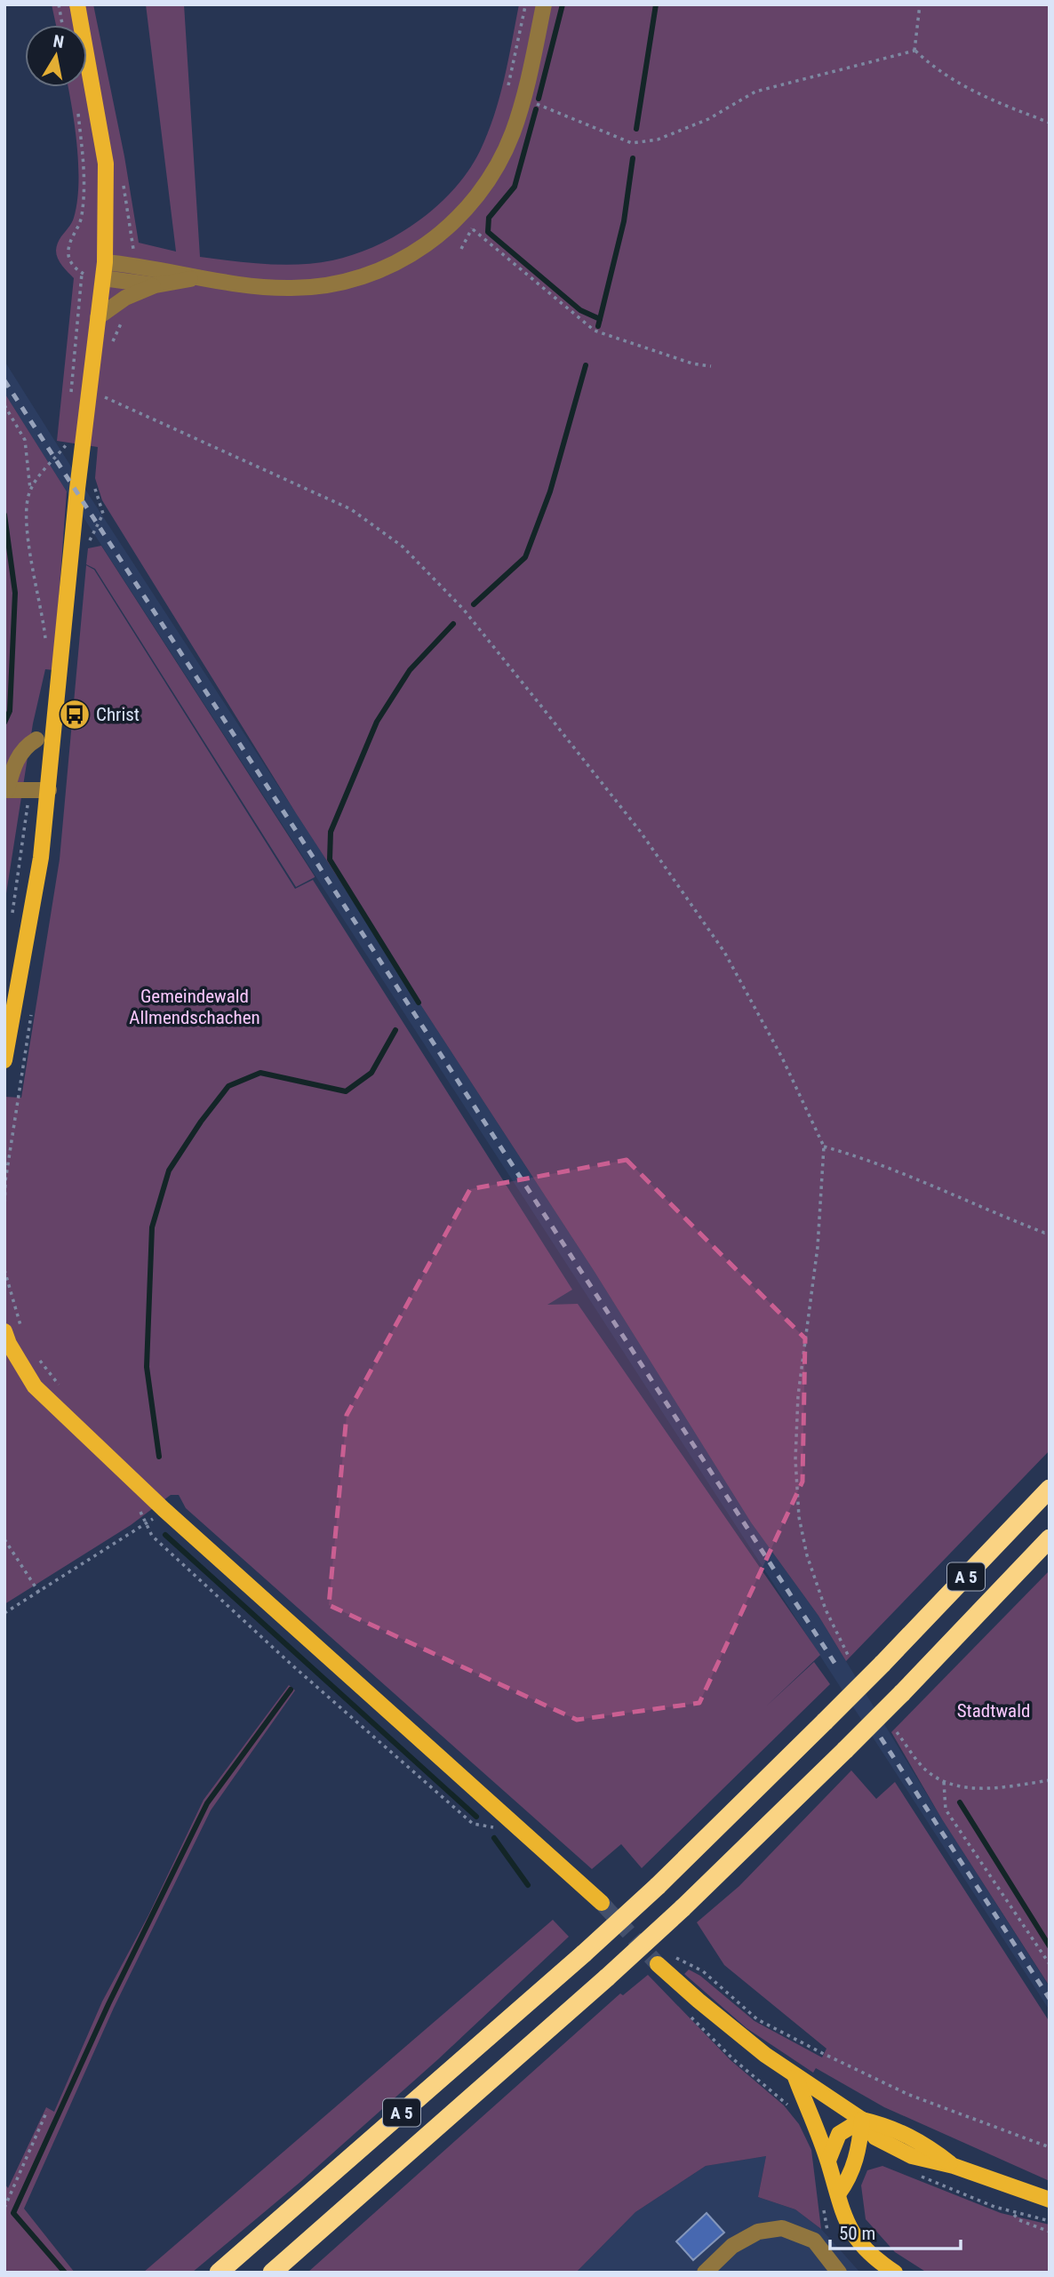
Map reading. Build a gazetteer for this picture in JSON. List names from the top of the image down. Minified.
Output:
{"streets":{"highway":["A 5"]},"parks":["Gemeindewald Allmendschachen","Stadtwald"],"places":{"bus stop":["Christ"]},"scale_bar":"50 m","north":"top"}
